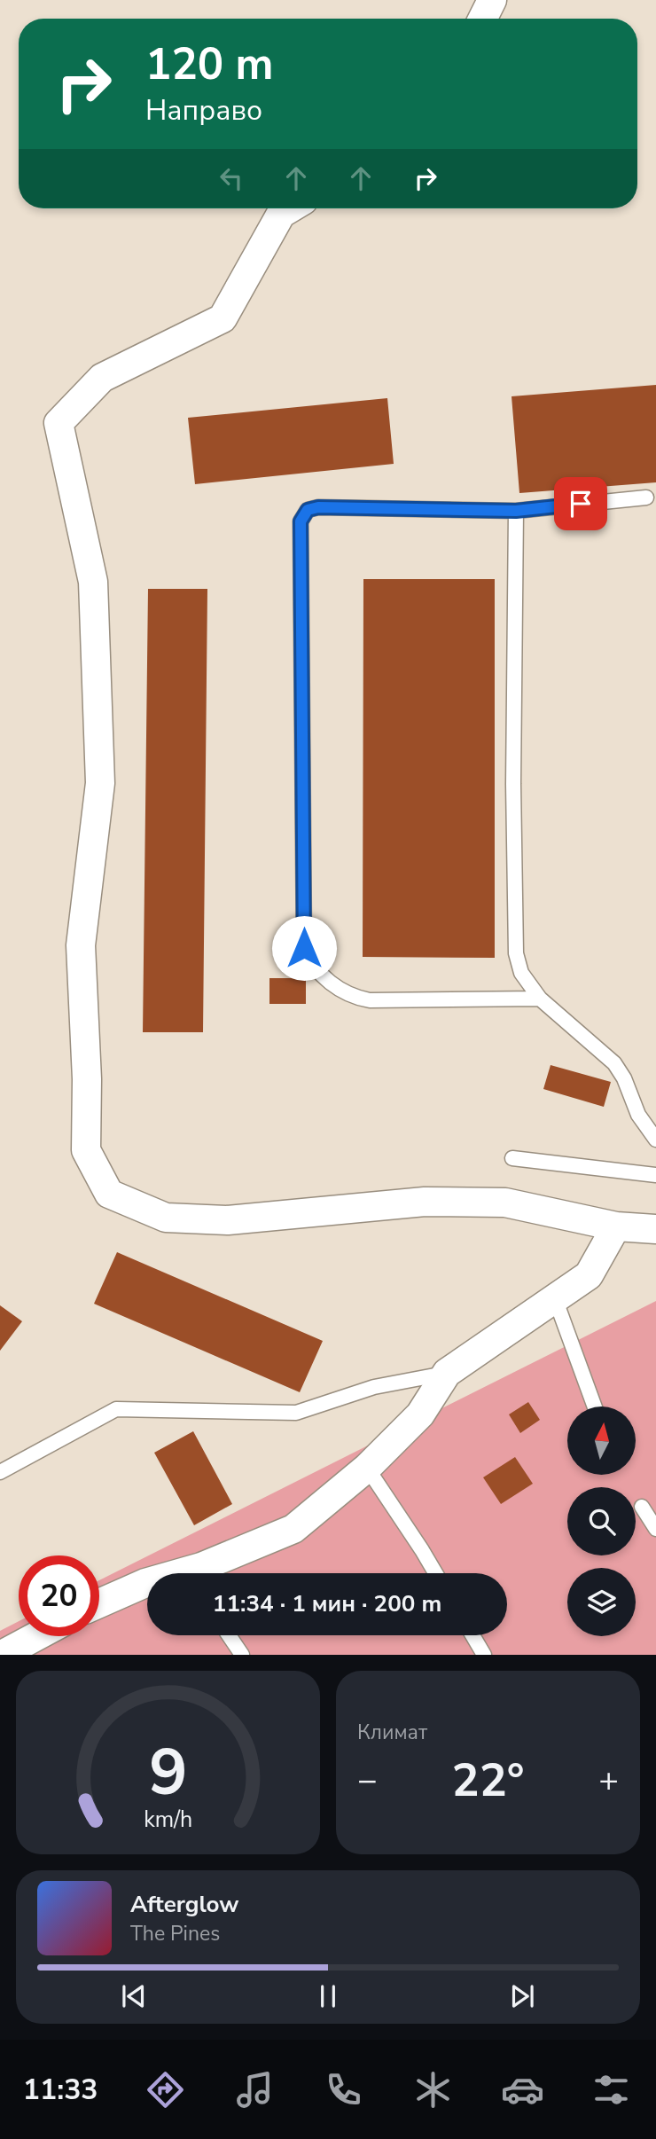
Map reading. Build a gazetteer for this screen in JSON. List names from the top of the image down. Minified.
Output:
{"north":"top","page":{"turn":["120 m","Направо"],"limit":"20","trip":"11:34 · 1 мин · 200 m","tile":"Климат","heat":["−","22°","+"],"song":["Afterglow","The Pines"],"tabs":"11:33","gauge":["9","km/h"]}}
